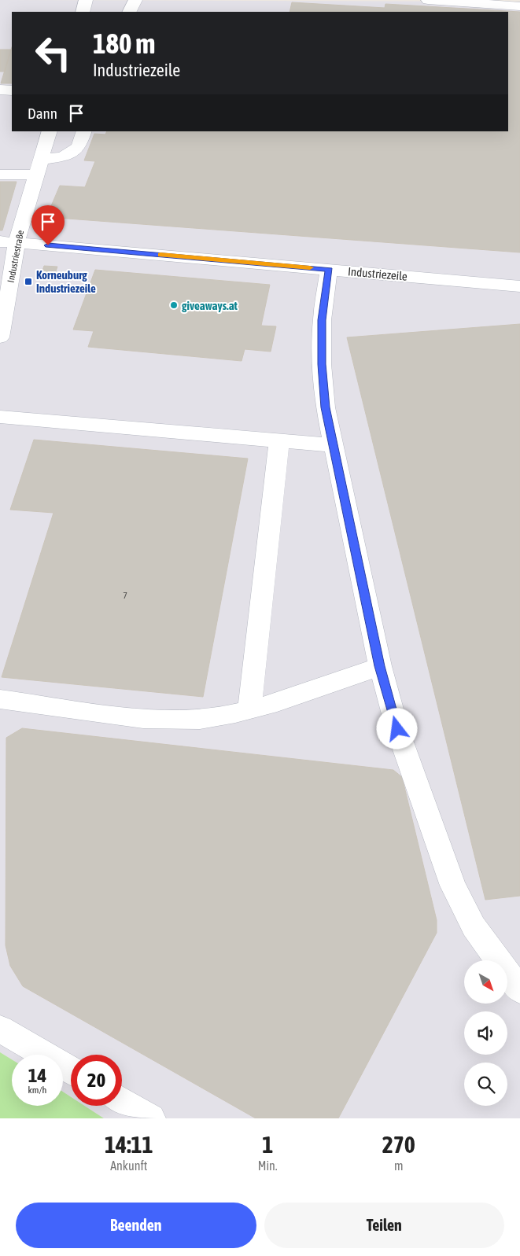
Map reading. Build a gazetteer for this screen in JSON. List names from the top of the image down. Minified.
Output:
{"streets":{"street":["Industriestraße","Industriezeile"]},"crossings":[["Industriestraße","Industriezeile"]],"places":{"transit":["Korneuburg Industriezeile"],"other":["giveaways.at"]},"house_numbers":["7"],"north":"bottom right","page":{"turn":["180 m","Industriezeile"],"then":"Dann","speed":"14 km/h","limit":"20","eta":["14:11","Ankunft","1","Min.","270","m"],"buttons":["Beenden","Teilen"]}}
